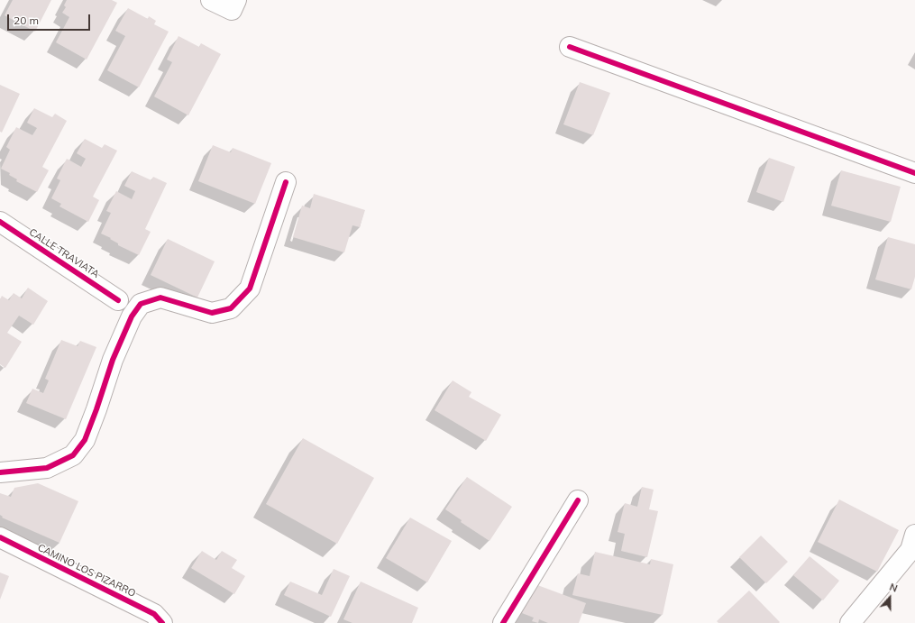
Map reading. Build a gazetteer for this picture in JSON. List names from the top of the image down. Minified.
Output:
{"streets":{"street":["CALLE TRAVIATA","CAMINO LOS PIZARRO"]},"scale_bar":"20 m","north":"top"}
